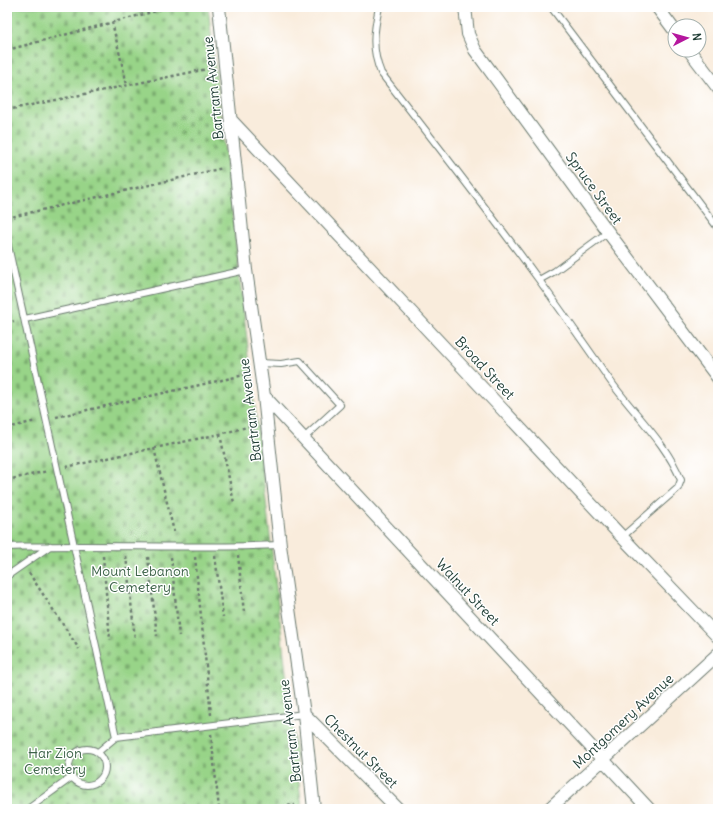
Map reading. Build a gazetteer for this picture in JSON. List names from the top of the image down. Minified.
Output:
{"streets":{"street":["Bartram Avenue","Spruce Street","Broad Street","Walnut Street","Montgomery Avenue","Chestnut Street"]},"crossings":[["Bartram Avenue","Broad Street"],["Bartram Avenue","Walnut Street"],["Bartram Avenue","Chestnut Street"],["Walnut Street","Montgomery Avenue"]],"parks":["Mount Lebanon Cemetery","Har Zion Cemetery"],"north":"right"}
